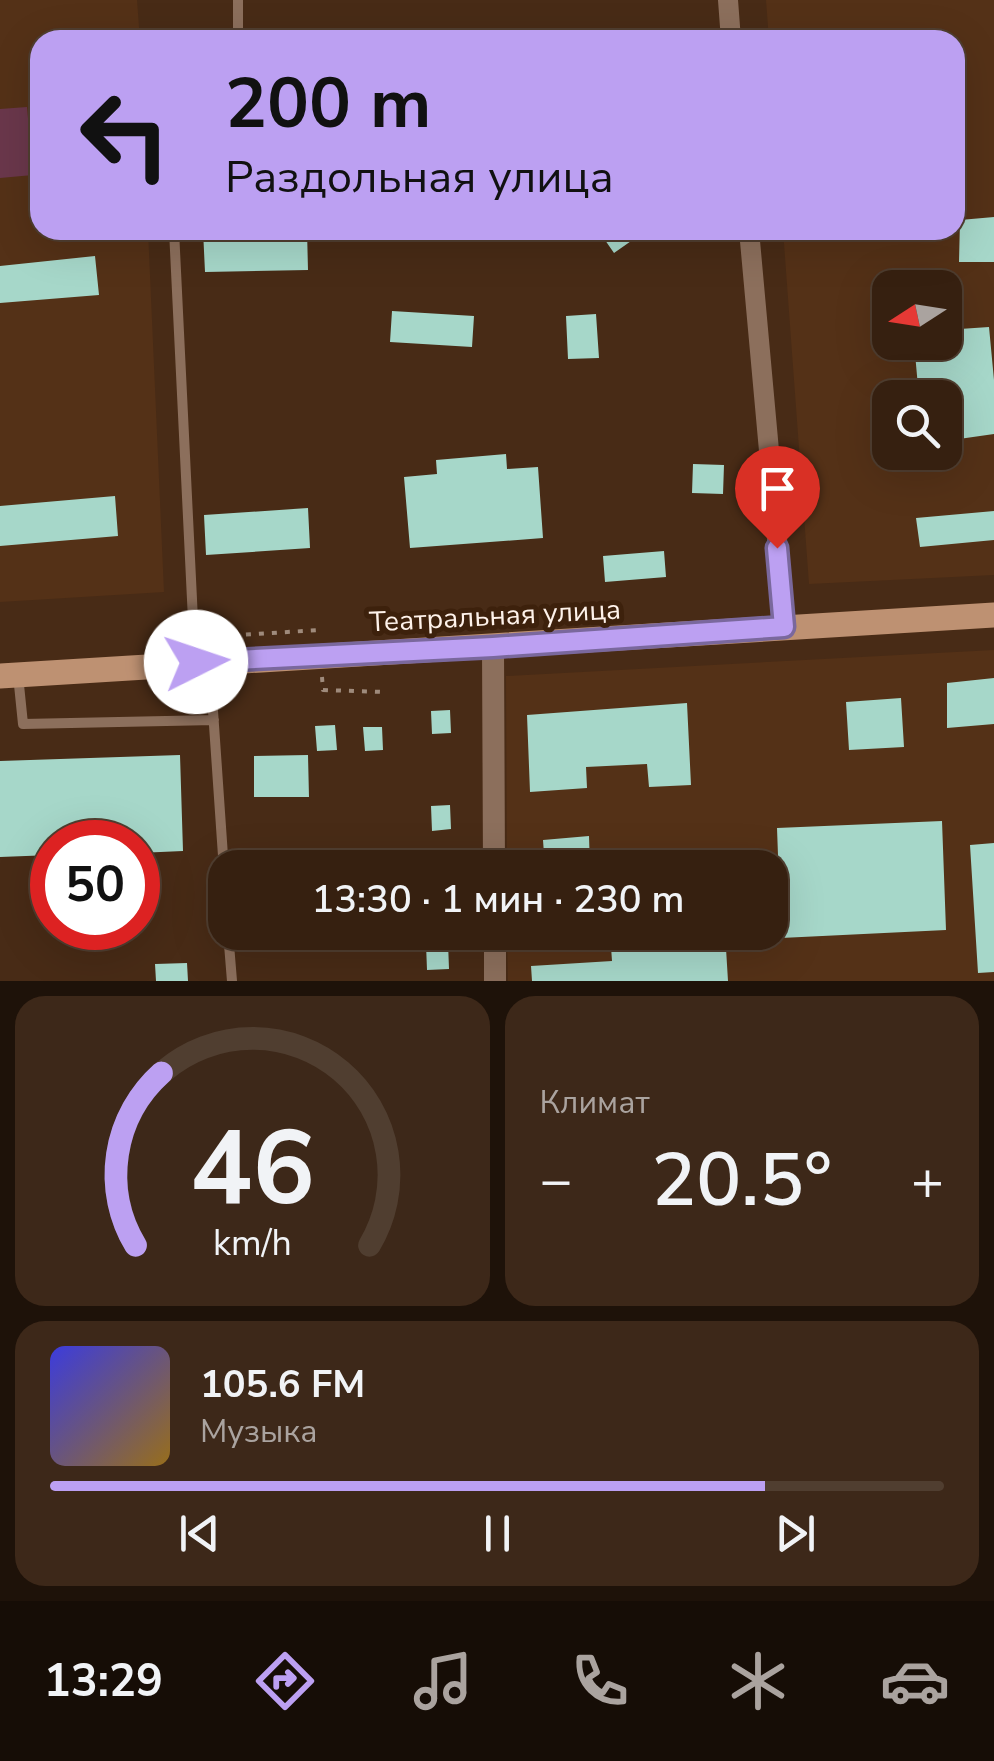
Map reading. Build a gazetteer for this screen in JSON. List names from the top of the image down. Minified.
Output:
{"streets":{"main road":["Театральная улица"]},"north":"left","page":{"turn":["200 m","Раздольная улица"],"limit":"50","trip":"13:30 · 1 мин · 230 m","tile":"Климат","heat":["−","20.5°","+"],"song":["105.6 FM","Музыка"],"tabs":"13:29","gauge":["46","km/h"]}}
